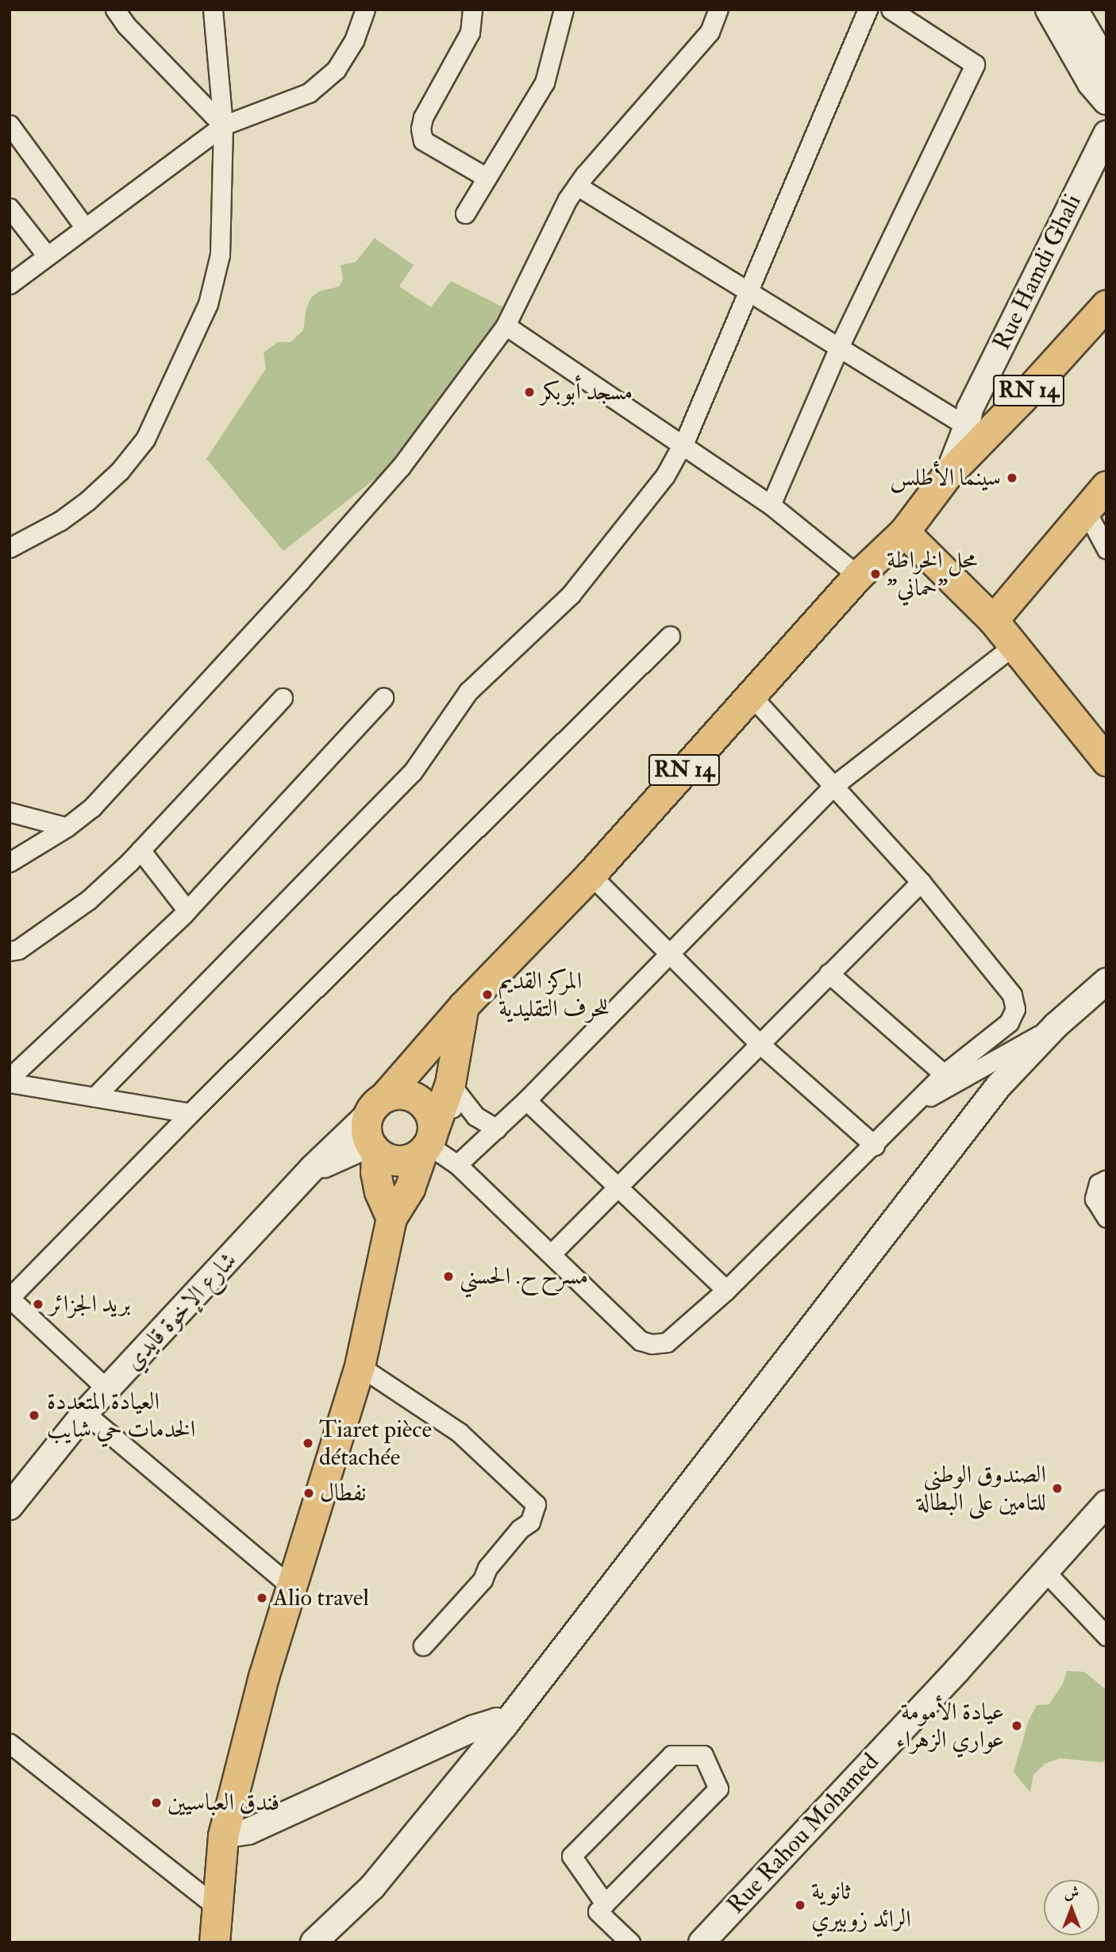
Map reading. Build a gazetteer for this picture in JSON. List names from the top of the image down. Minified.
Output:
{"streets":{"main road":["RN 14"],"street":["Rue Hamdi Ghali","شارع الإخوة قايدي","Rue Rahou Mohamed"]},"crossings":[["Rue Hamdi Ghali","RN 14"],["RN 14","شارع الإخوة قايدي"]],"places":["مسجد أبوبكر","سينما الأطلس","محل الخراطة \"حماني\"","المركز القديم للحرف التقليدية","مسرح ح. الحسني","بريد الجزائر","العيادة المتعددة الخدمات حي شايب","Tiaret pièce détachée","الصندوق الوطني للتامين على البطالة","نفطال","Alio travel","عيادة الأمومة عواري الزهراء","فندق العباسيين","ثانوية الرائد زوبيري"],"north":"top"}
